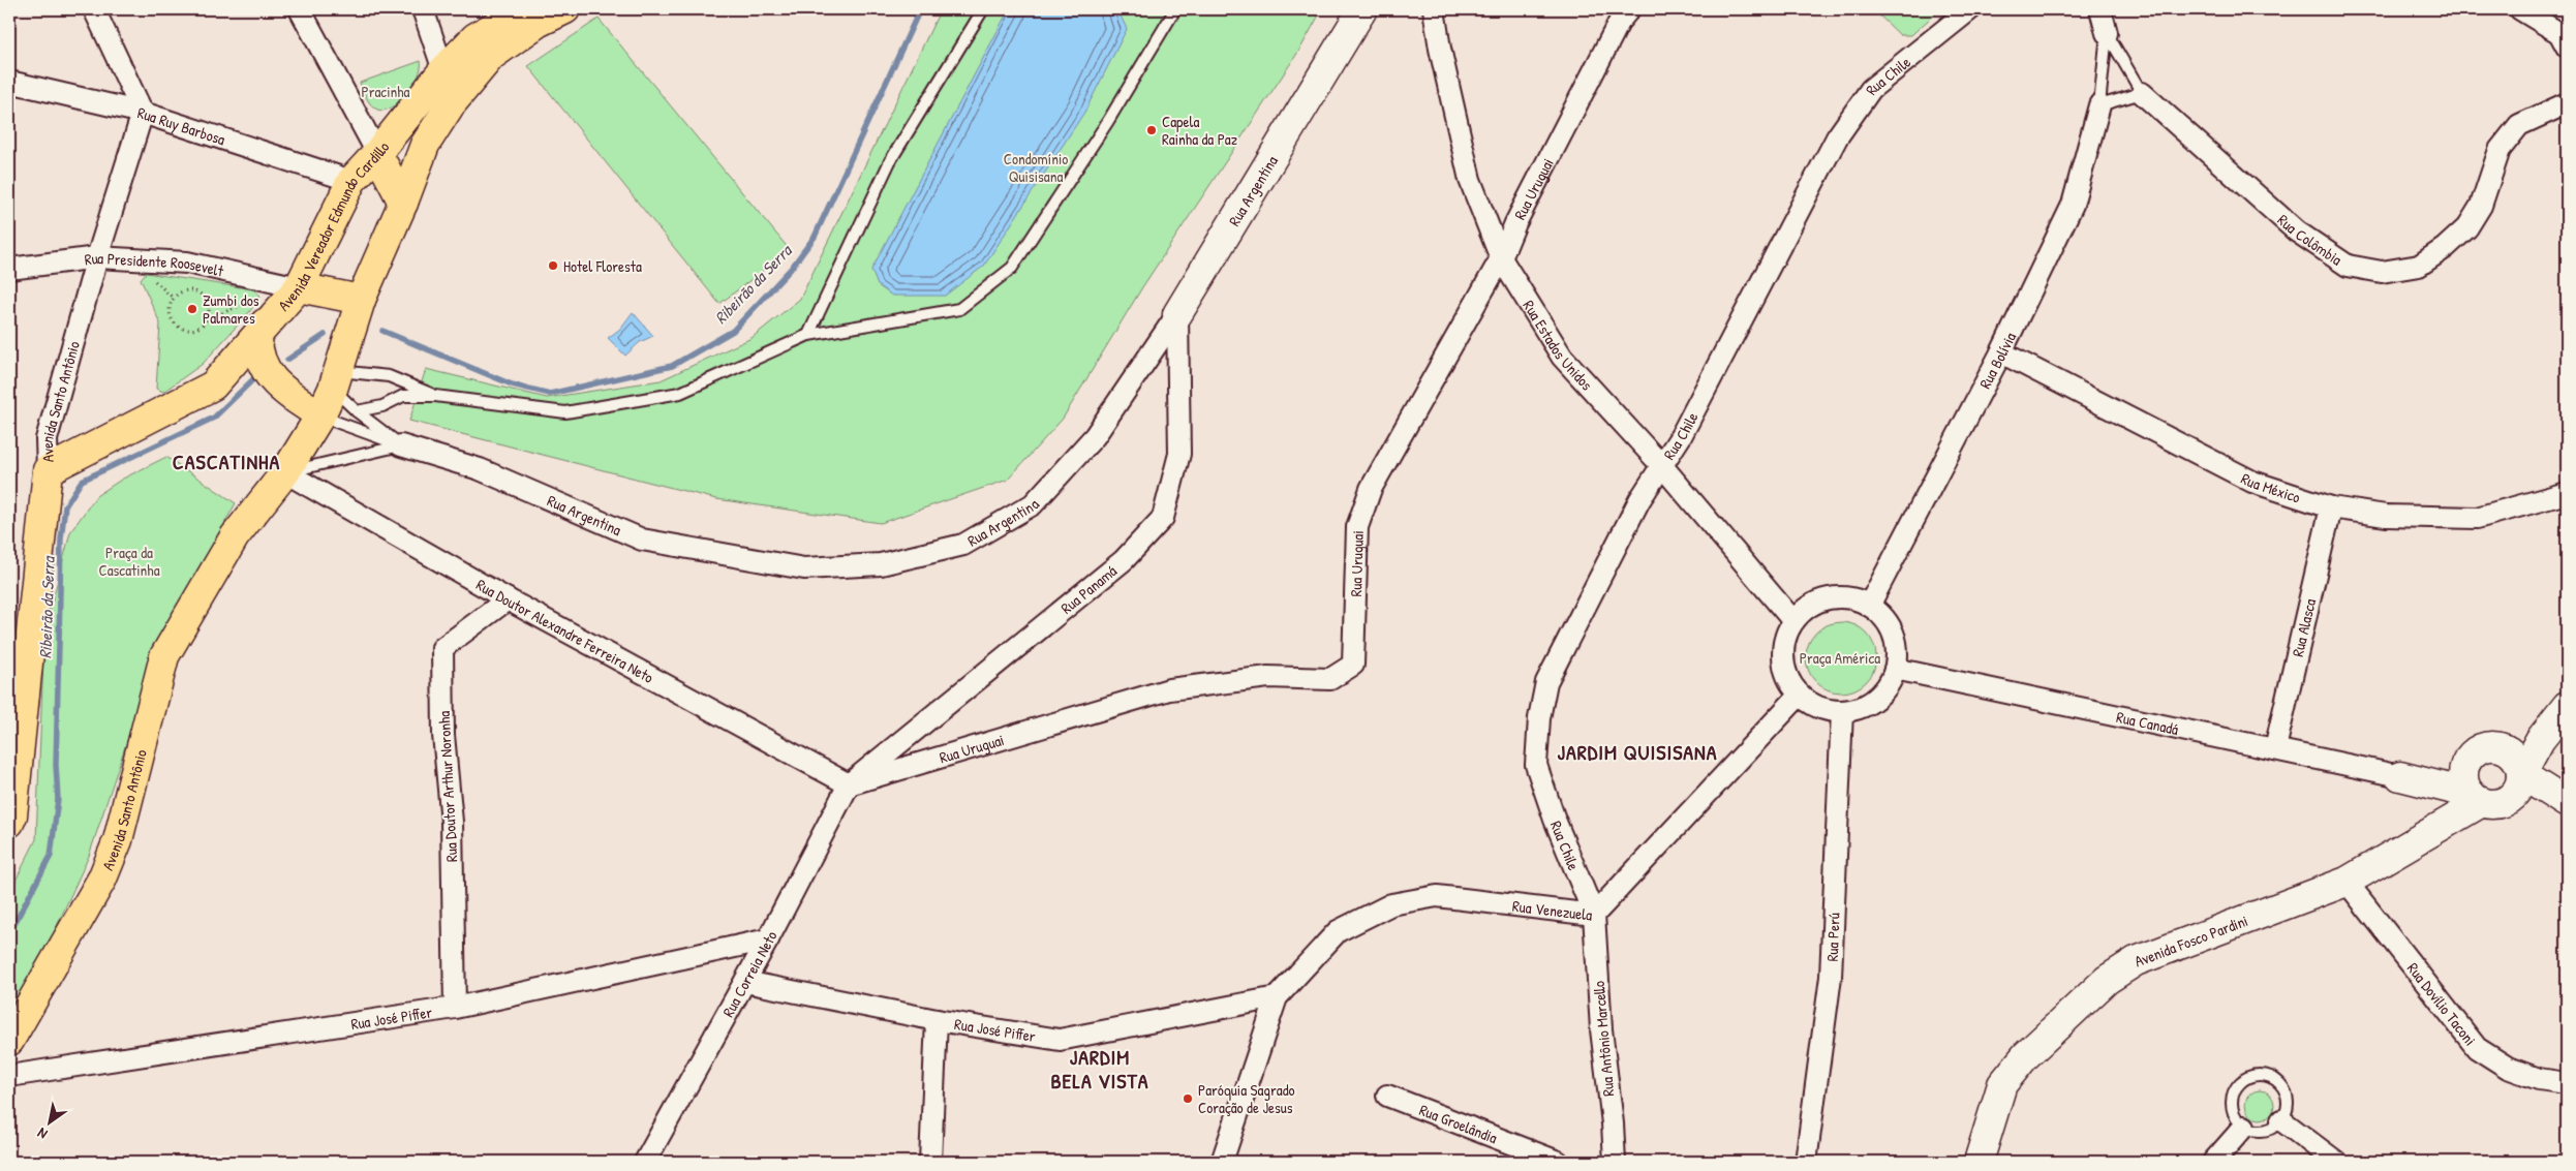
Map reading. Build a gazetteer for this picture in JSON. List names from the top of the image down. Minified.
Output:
{"streets":{"main road":["Avenida Vereador Edmundo Cardillo","Avenida Santo Antônio"],"street":["Rua Chile","Rua Ruy Barbosa","Rua Uruguai","Rua Argentina","Rua Colômbia","Rua Presidente Roosevelt","Rua Estados Unidos","Rua Bolívia","Rua México","Rua Panamá","Rua Alasca","Rua Doutor Alexandre Ferreira Neto","Rua Canadá","Rua Doutor Arthur Noronha","Rua Venezuela","Rua Perú","Avenida Fosco Pardini","Rua Correia Neto","Rua Dovílio Taconi","Rua José Piffer","Rua Antônio Marcello","Rua Groelândia"]},"crossings":[["Rua Chile","Rua Estados Unidos"],["Rua Chile","Rua Venezuela"],["Rua Chile","Rua Antônio Marcello"],["Rua Ruy Barbosa","Avenida Vereador Edmundo Cardillo"],["Rua Ruy Barbosa","Avenida Santo Antônio"],["Rua Uruguai","Rua Estados Unidos"],["Rua Uruguai","Rua Panamá"],["Rua Uruguai","Rua Doutor Alexandre Ferreira Neto"],["Rua Uruguai","Rua Correia Neto"],["Rua Argentina","Avenida Santo Antônio"],["Rua Argentina","Rua Panamá"],["Rua Argentina","Rua Doutor Alexandre Ferreira Neto"],["Avenida Vereador Edmundo Cardillo","Rua Presidente Roosevelt"],["Avenida Vereador Edmundo Cardillo","Avenida Santo Antônio"],["Rua Presidente Roosevelt","Avenida Santo Antônio"],["Rua Estados Unidos","Rua Bolívia"],["Rua Estados Unidos","Rua Canadá"],["Rua Estados Unidos","Rua Venezuela"],["Rua Estados Unidos","Rua Perú"],["Rua Bolívia","Rua México"],["Rua Bolívia","Rua Canadá"],["Rua Bolívia","Rua Venezuela"],["Rua Bolívia","Rua Perú"],["Avenida Santo Antônio","Rua Doutor Alexandre Ferreira Neto"],["Rua México","Rua Alasca"],["Rua Panamá","Rua Doutor Alexandre Ferreira Neto"],["Rua Panamá","Rua Correia Neto"],["Rua Alasca","Rua Canadá"],["Rua Doutor Alexandre Ferreira Neto","Rua Doutor Arthur Noronha"],["Rua Doutor Alexandre Ferreira Neto","Rua Correia Neto"],["Rua Canadá","Rua Venezuela"],["Rua Canadá","Rua Perú"],["Rua Doutor Arthur Noronha","Rua José Piffer"],["Rua Venezuela","Rua Perú"],["Rua Venezuela","Rua José Piffer"],["Rua Venezuela","Rua Antônio Marcello"],["Avenida Fosco Pardini","Rua Dovílio Taconi"],["Rua Correia Neto","Rua José Piffer"]],"districts":["CASCATINHA","JARDIM QUISISANA","JARDIM BELA VISTA"],"water":["Ribeirão da Serra"],"parks":["Pracinha","Condomínio Quisisana","Praça da Cascatinha","Praça América"],"places":["Capela Rainha da Paz","Hotel Floresta","Zumbi dos Palmares","Paróquia Sagrado Coração de Jesus"],"north":"bottom left"}
